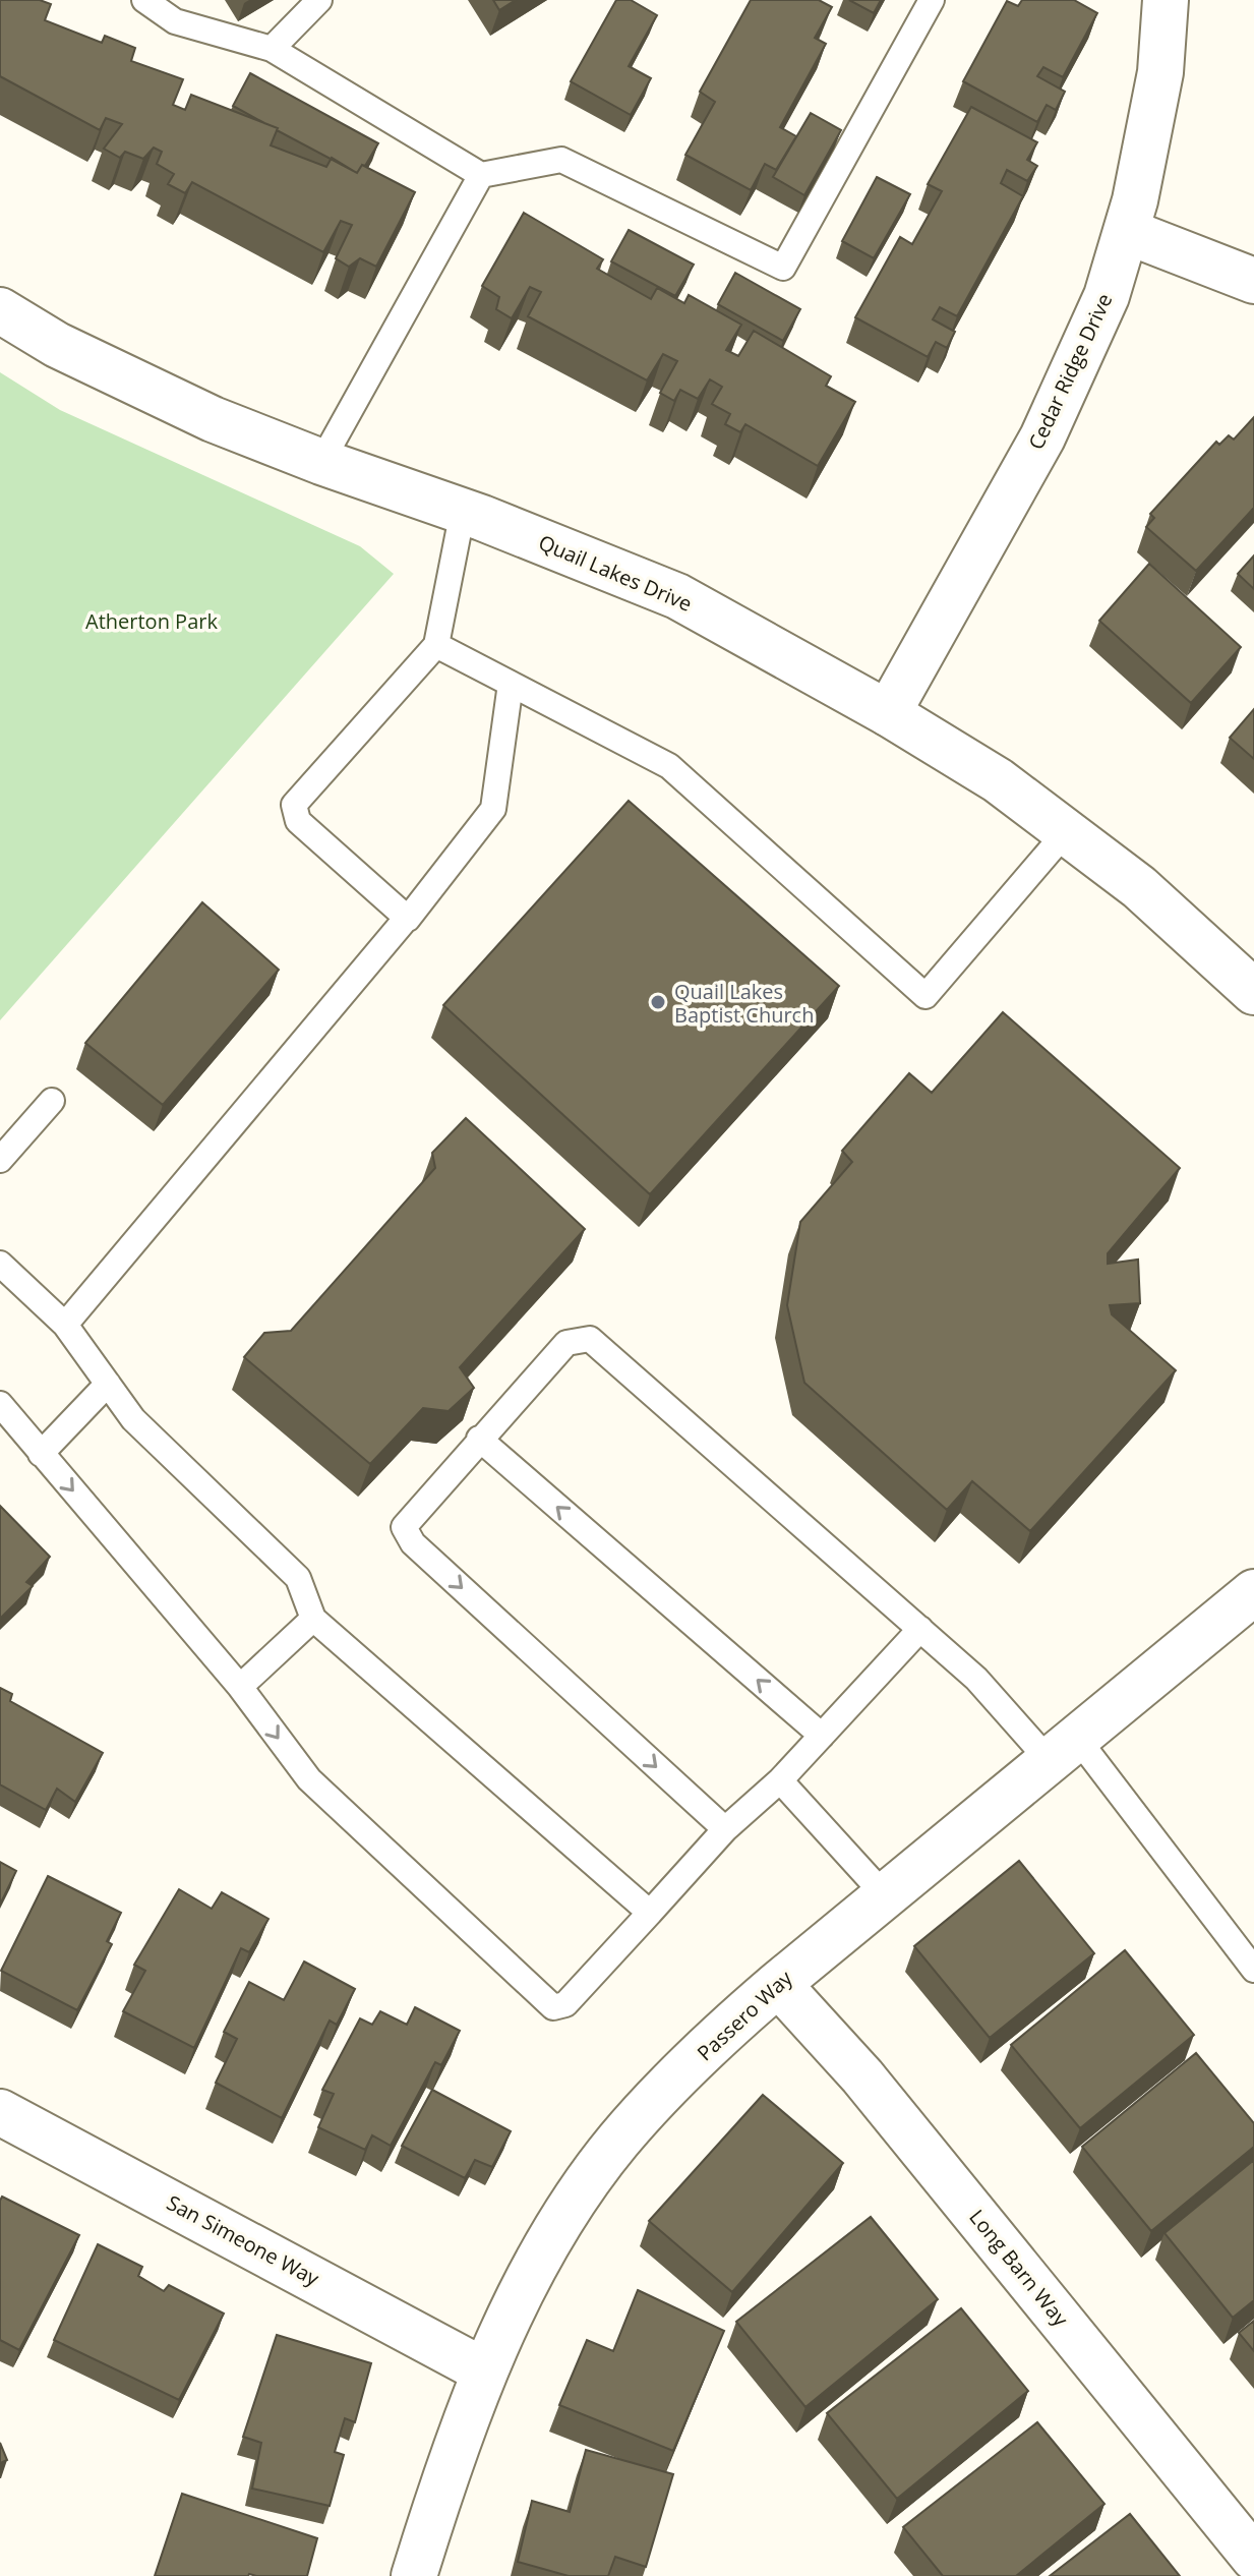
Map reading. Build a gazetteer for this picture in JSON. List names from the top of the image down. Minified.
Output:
{"streets":{"street":["Cedar Ridge Drive","Quail Lakes Drive","Passero Way","San Simeone Way","Long Barn Way"]},"crossings":[["Cedar Ridge Drive","Quail Lakes Drive"],["Passero Way","San Simeone Way"],["Passero Way","Long Barn Way"]],"parks":["Atherton Park"],"places":["Quail Lakes Baptist Church"]}
